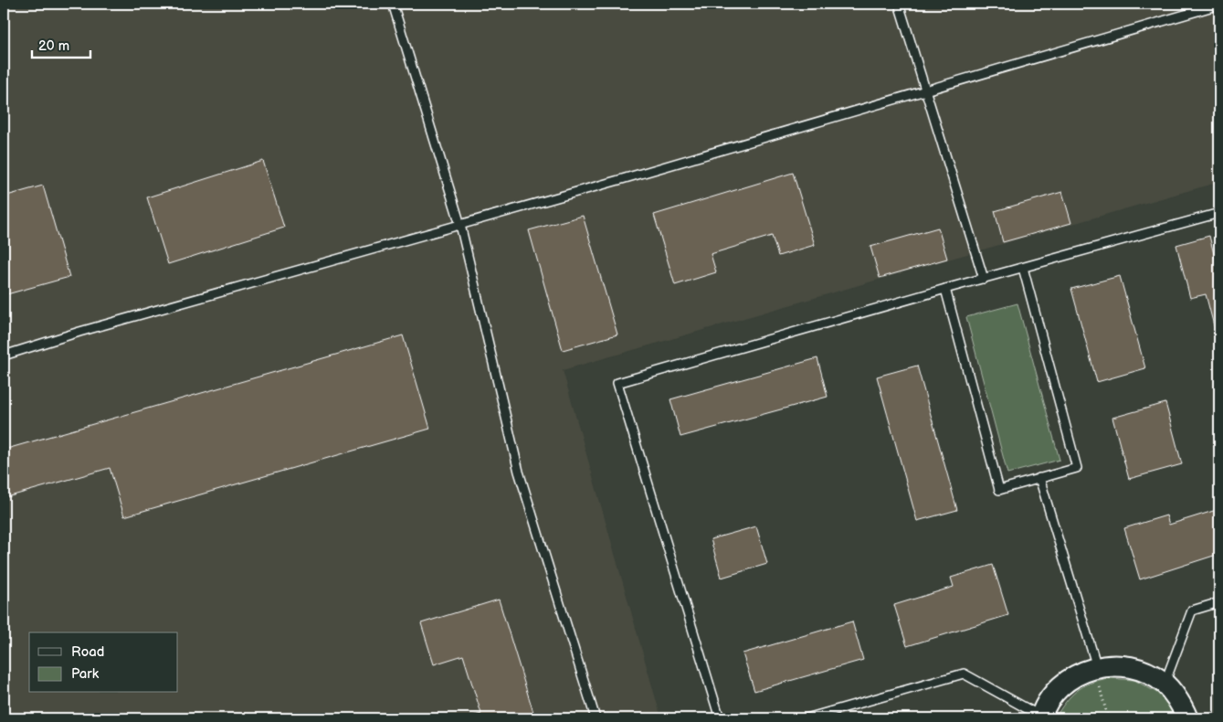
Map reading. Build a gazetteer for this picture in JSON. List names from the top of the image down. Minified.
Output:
{"legend":["Road","Park"],"scale_bar":"20 m"}
